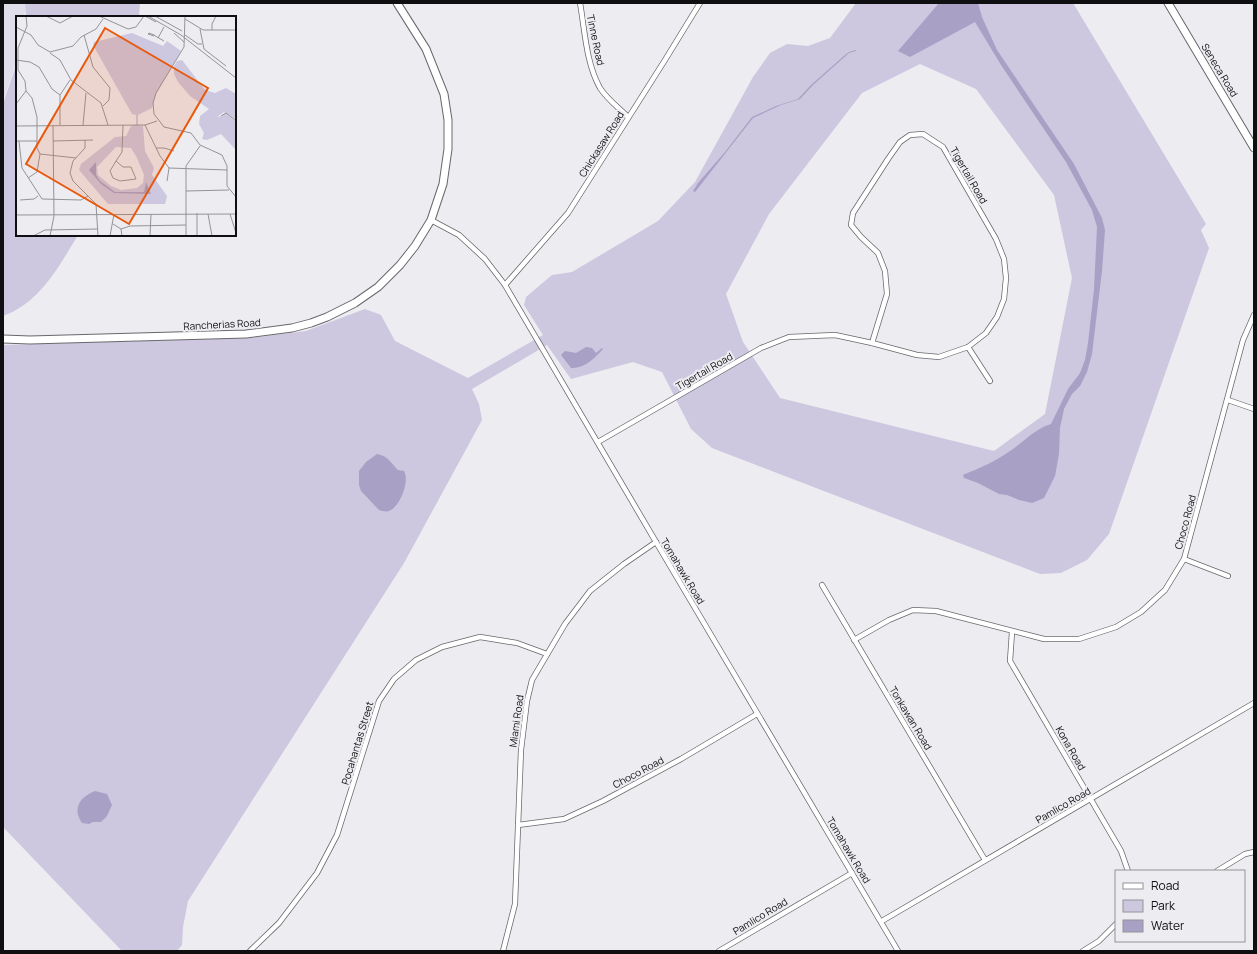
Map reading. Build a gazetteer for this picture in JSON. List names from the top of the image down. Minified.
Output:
{"streets":{"street":["Tinne Road","Seneca Road","Chickasaw Road","Tigertail Road","Rancherias Road","Choco Road","Tomahawk Road","Tonkawan Road","Miami Road","Pocahantas Street","Kona Road","Pamlico Road"]},"crossings":[["Tinne Road","Chickasaw Road"],["Chickasaw Road","Tomahawk Road"],["Tigertail Road","Tomahawk Road"],["Rancherias Road","Tomahawk Road"],["Choco Road","Tomahawk Road"],["Choco Road","Tonkawan Road"],["Choco Road","Miami Road"],["Choco Road","Kona Road"],["Tomahawk Road","Miami Road"],["Tomahawk Road","Pamlico Road"],["Tonkawan Road","Pamlico Road"],["Miami Road","Pocahantas Street"],["Kona Road","Pamlico Road"]],"legend":["Road","Park","Water"]}
